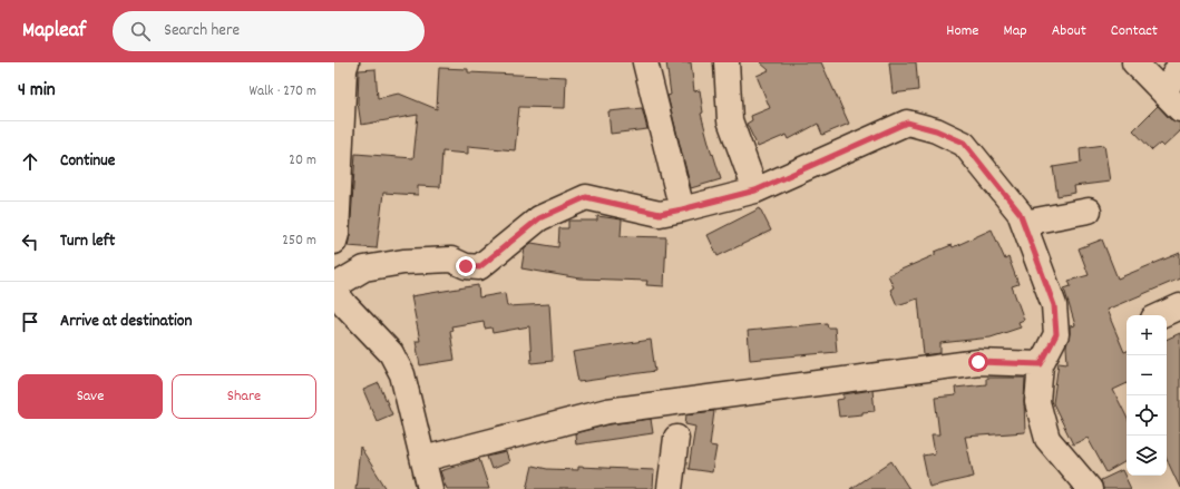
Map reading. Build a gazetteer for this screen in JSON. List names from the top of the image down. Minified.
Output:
{"page":{"header":"Mapleaf","search":"Search here","nav":["Home","Map","About","Contact"],"heading":["4 min","Walk · 270 m"],"list":[["Continue","20 m"],["Turn left","250 m"],"Arrive at destination"],"map_buttons":["+","−"],"buttons":["Save","Share"]}}
